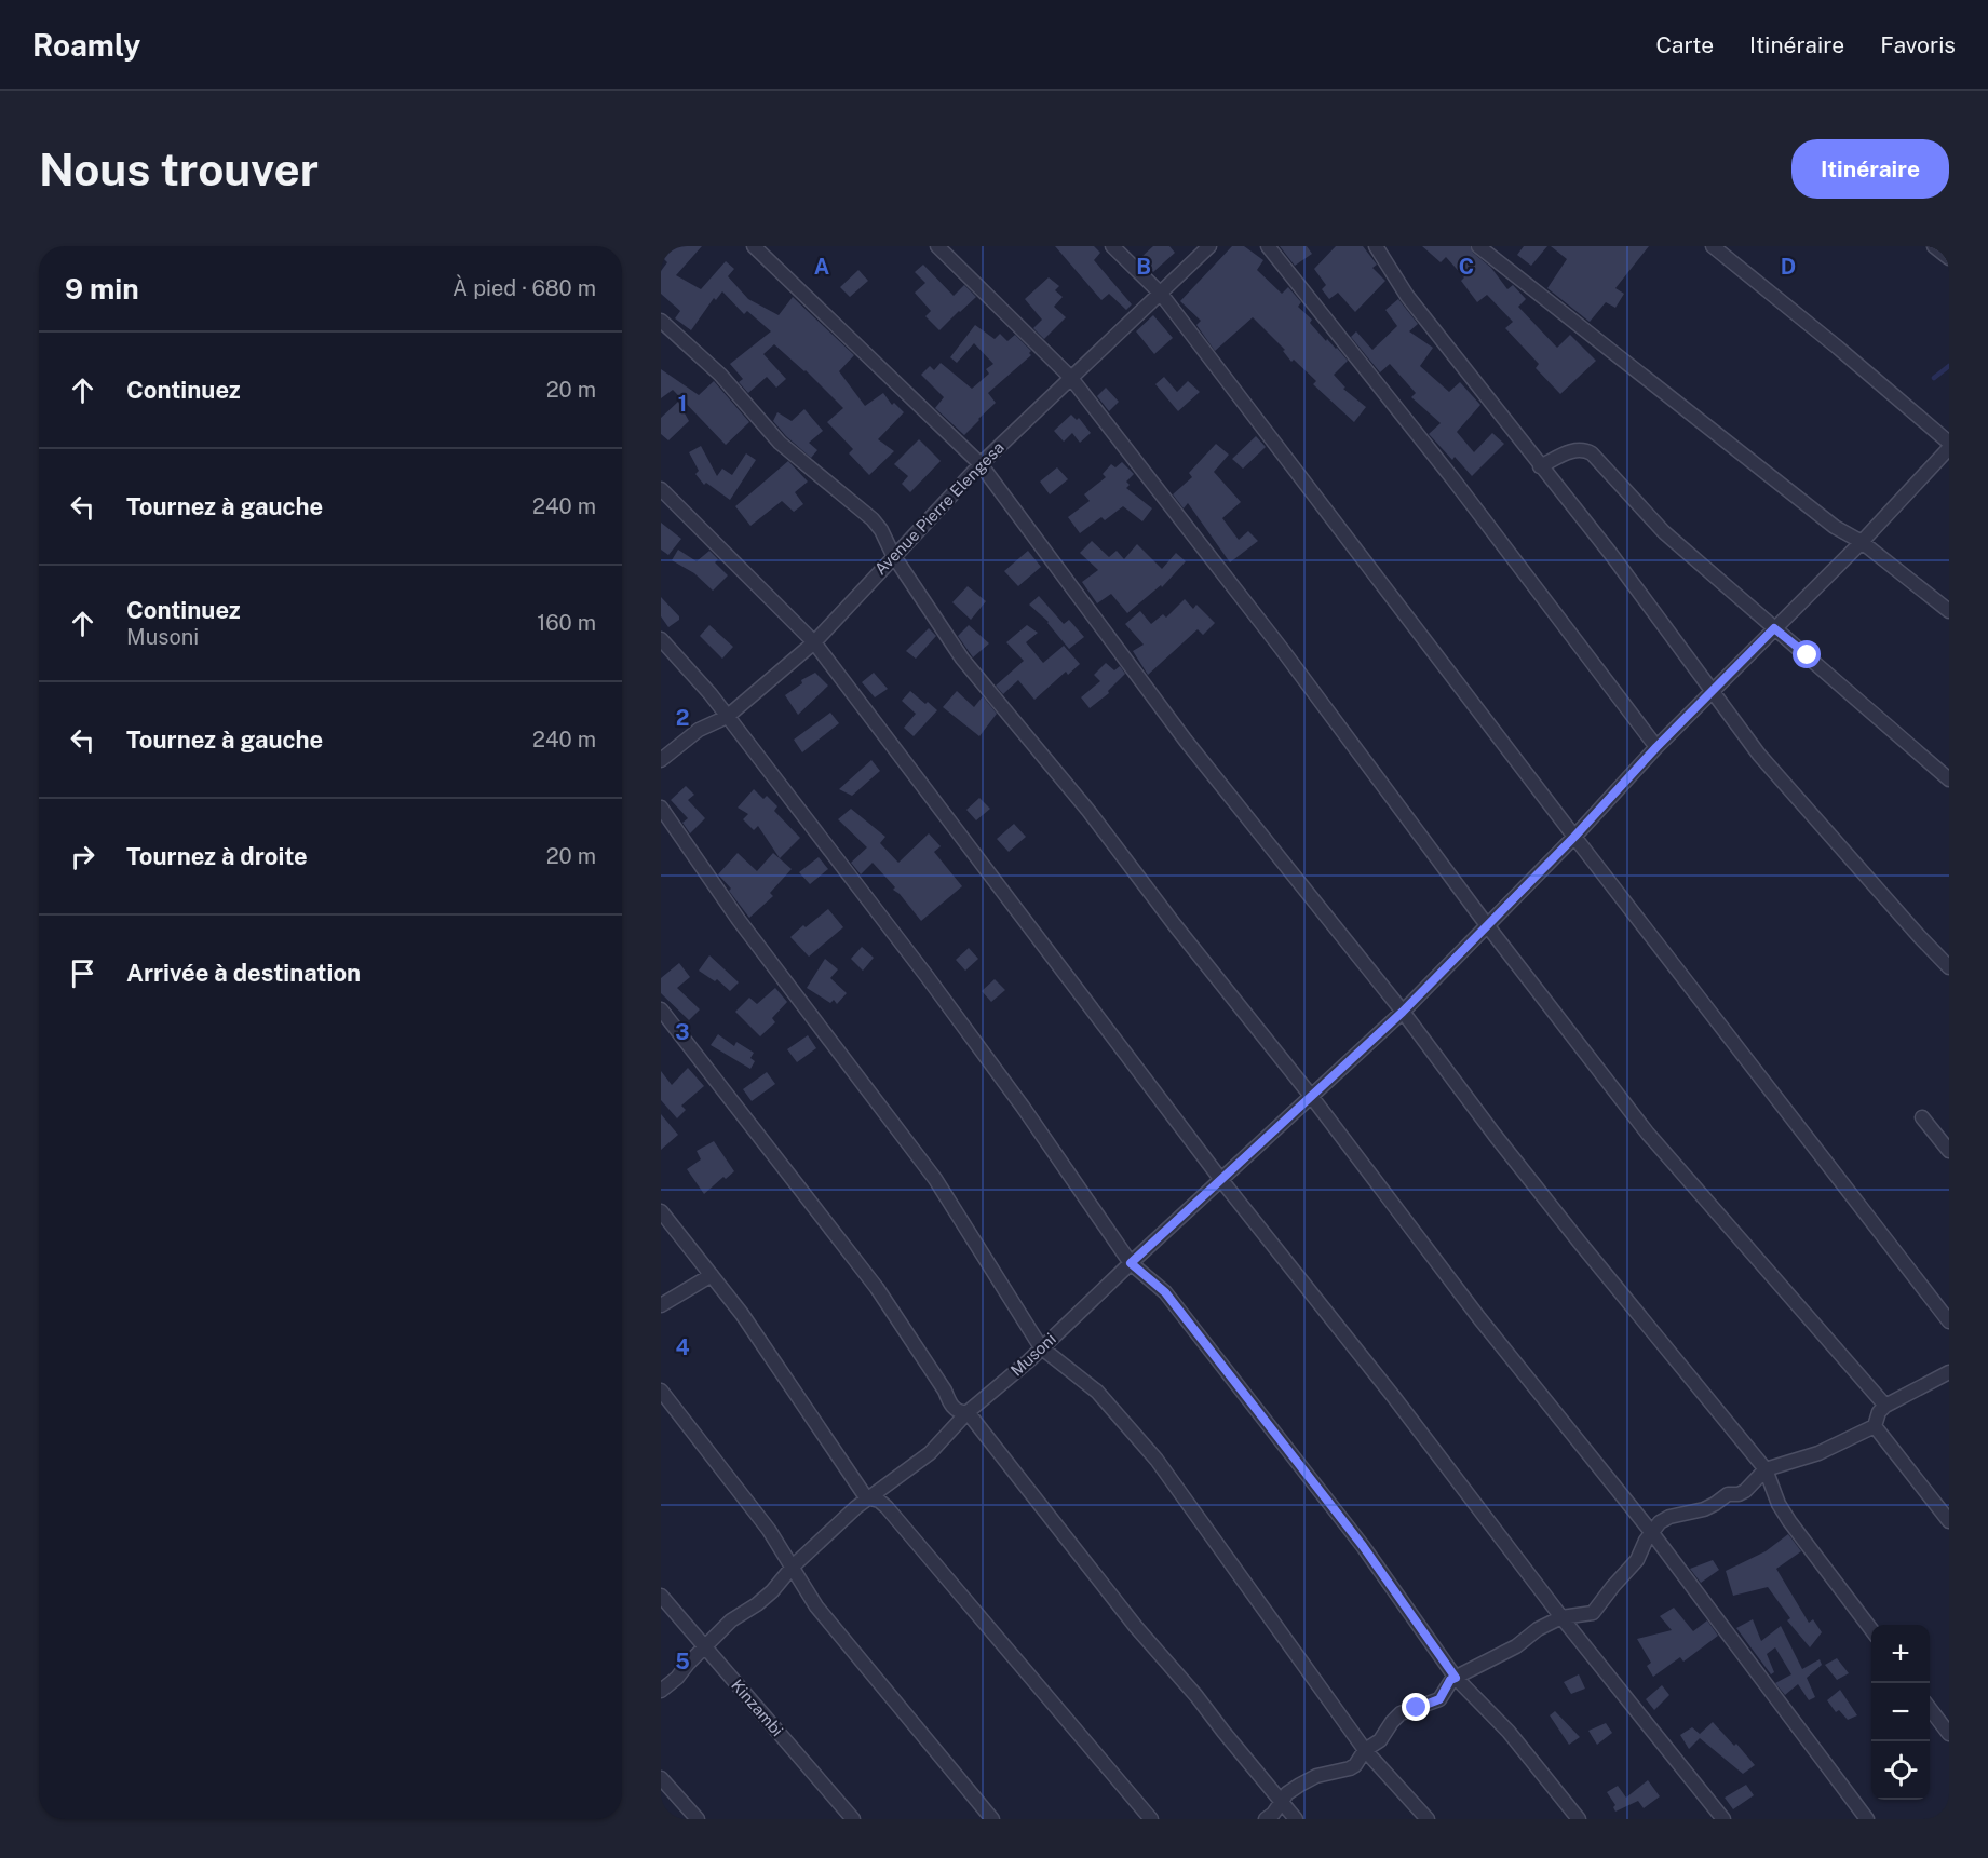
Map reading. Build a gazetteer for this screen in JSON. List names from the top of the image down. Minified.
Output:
{"streets":{"street":["Avenue Pierre Elengesa","Musoni","Kinzambi"]},"crossings":[["Musoni","Kinzambi"]],"page":{"header":"Roamly","nav":["Carte","Itinéraire","Favoris"],"buttons":"Itinéraire","title":"Nous trouver","heading":["9 min","À pied · 680 m"],"list":[["Continuez","20 m"],["Tournez à gauche","240 m"],["Continuez","Musoni","160 m"],["Tournez à gauche","240 m"],["Tournez à droite","20 m"],"Arrivée à destination"],"map_buttons":["+","−"]},"grid":{"columns":["A","B","C","D"],"rows":["1","2","3","4","5"]}}
